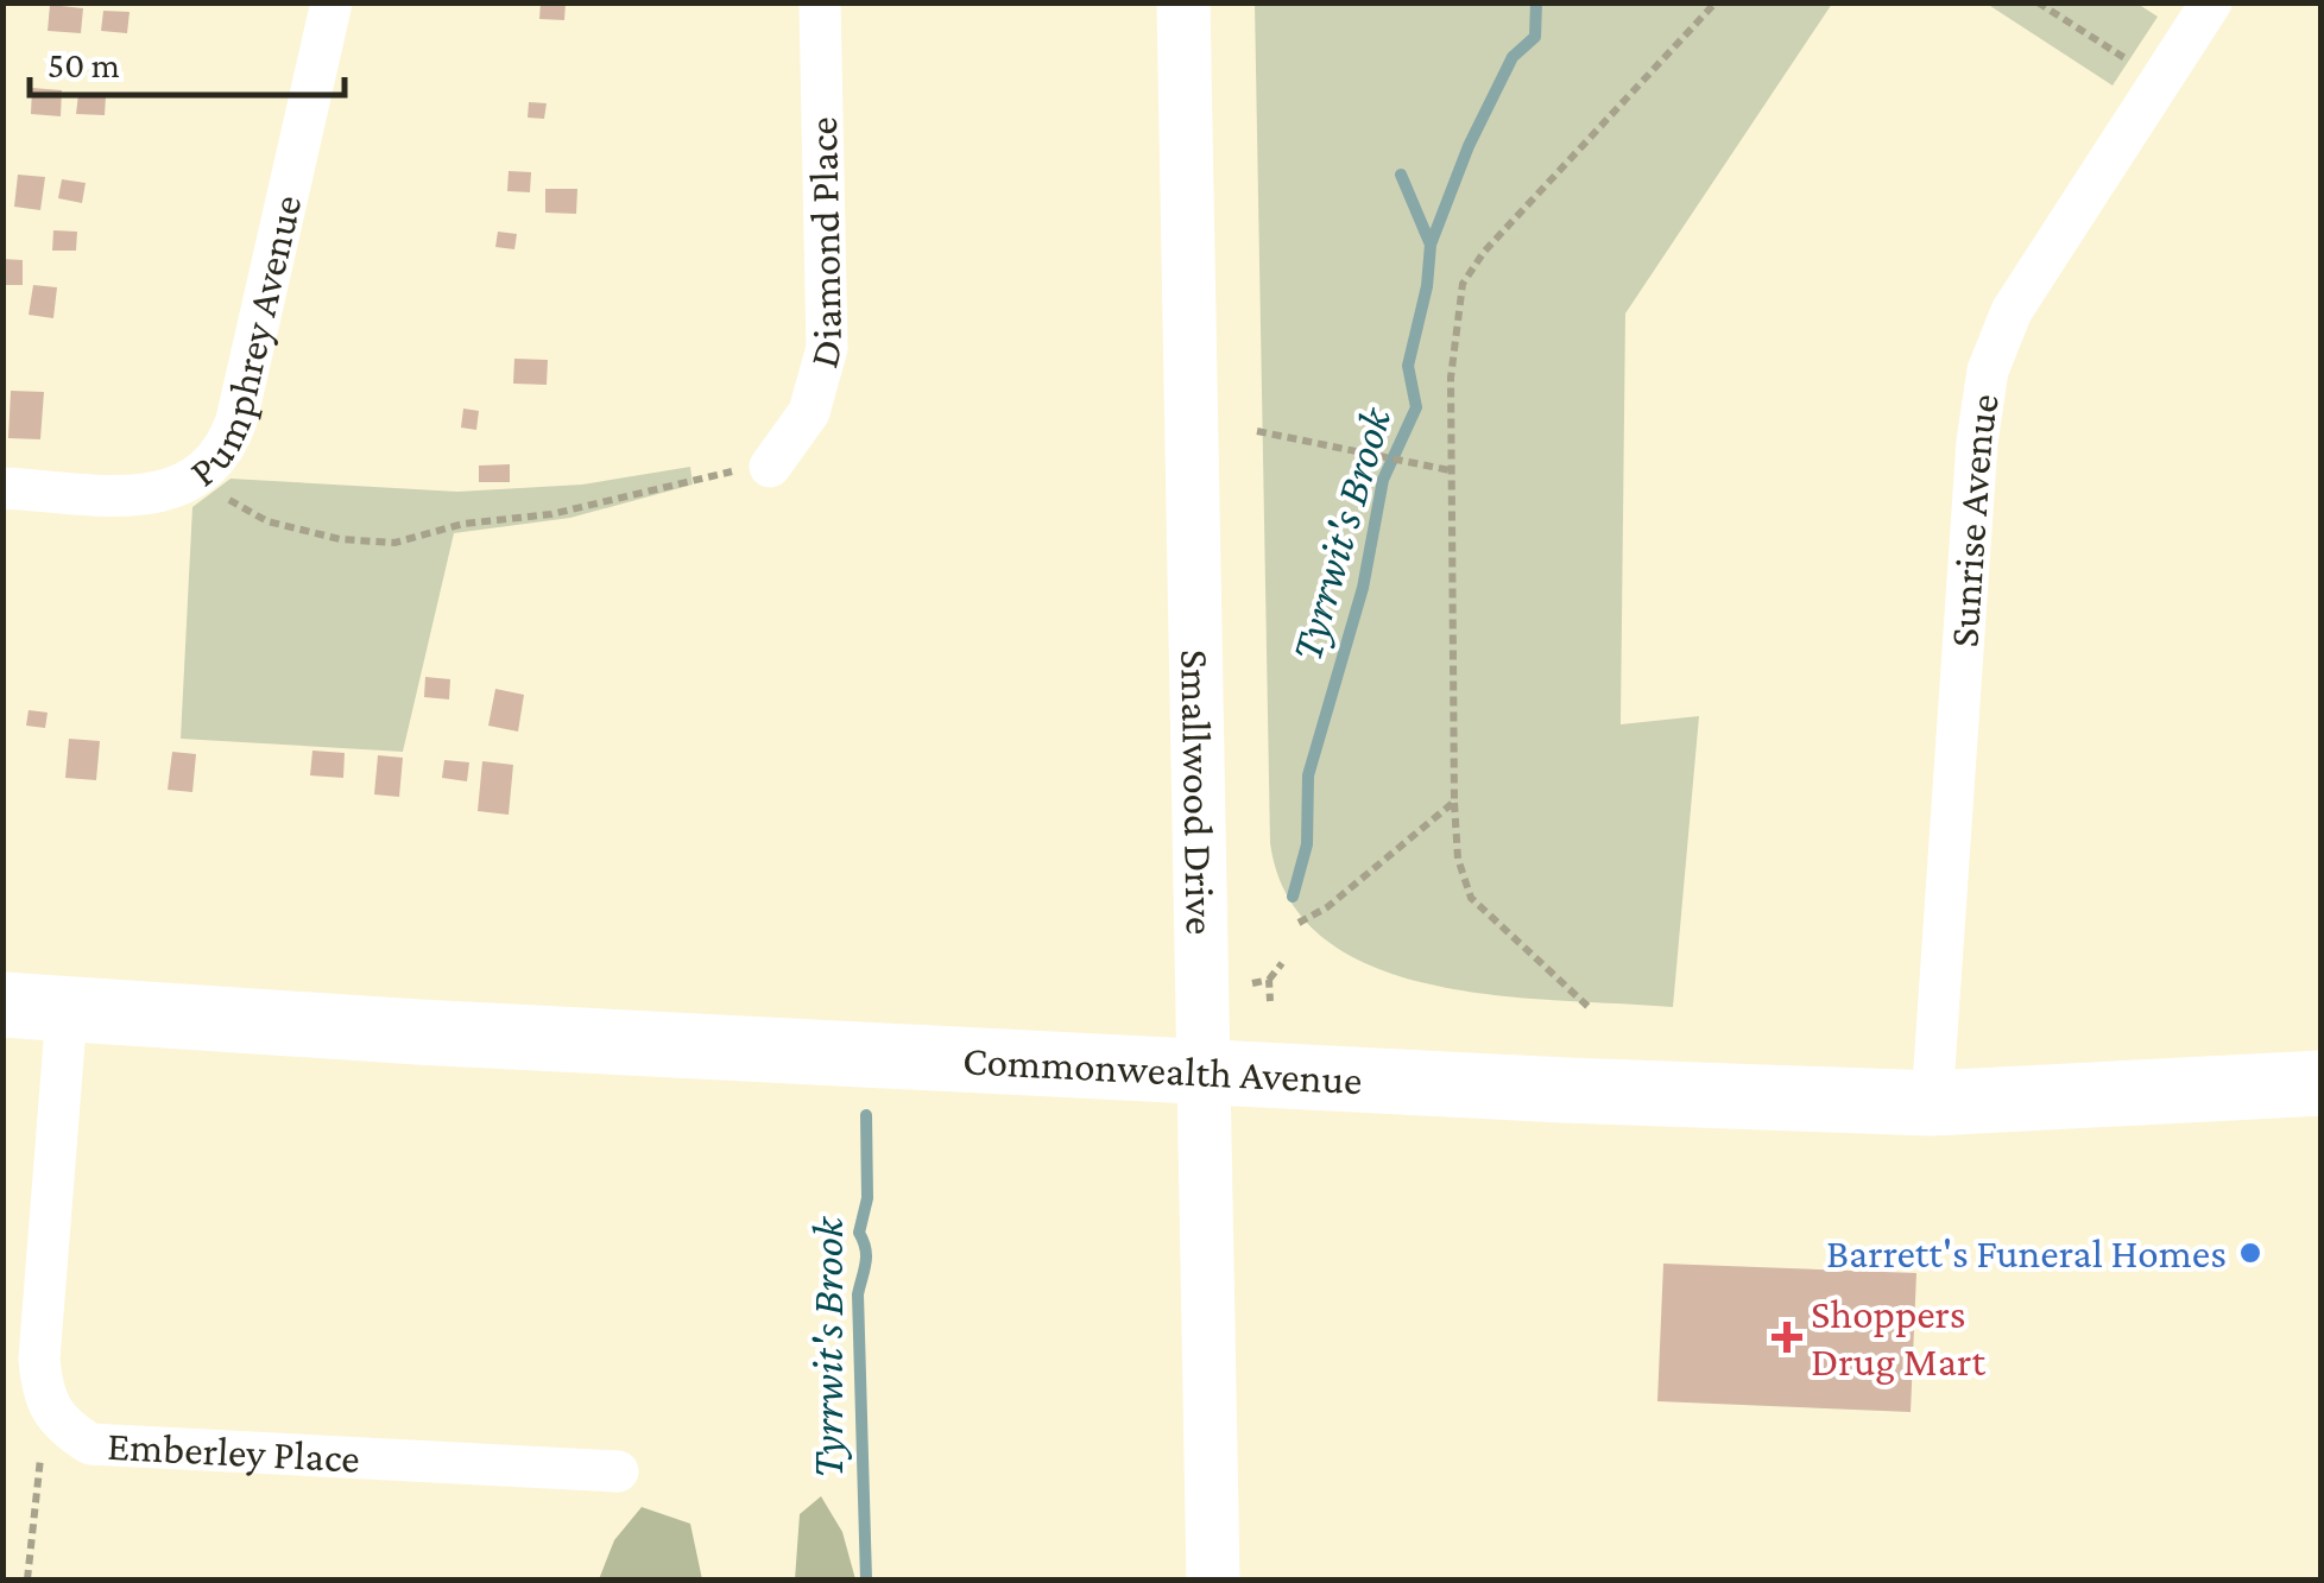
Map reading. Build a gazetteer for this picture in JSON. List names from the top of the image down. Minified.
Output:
{"streets":{"main road":["Commonwealth Avenue"],"street":["Diamond Place","Pumphrey Avenue","Sunrise Avenue","Smallwood Drive","Emberley Place"]},"crossings":[["Sunrise Avenue","Commonwealth Avenue"],["Smallwood Drive","Commonwealth Avenue"],["Commonwealth Avenue","Emberley Place"]],"water":["Tyrrwit's Brook"],"places":{"other":["Barrett's Funeral Homes"],"health":["Shoppers Drug Mart"]},"scale_bar":"50 m"}
